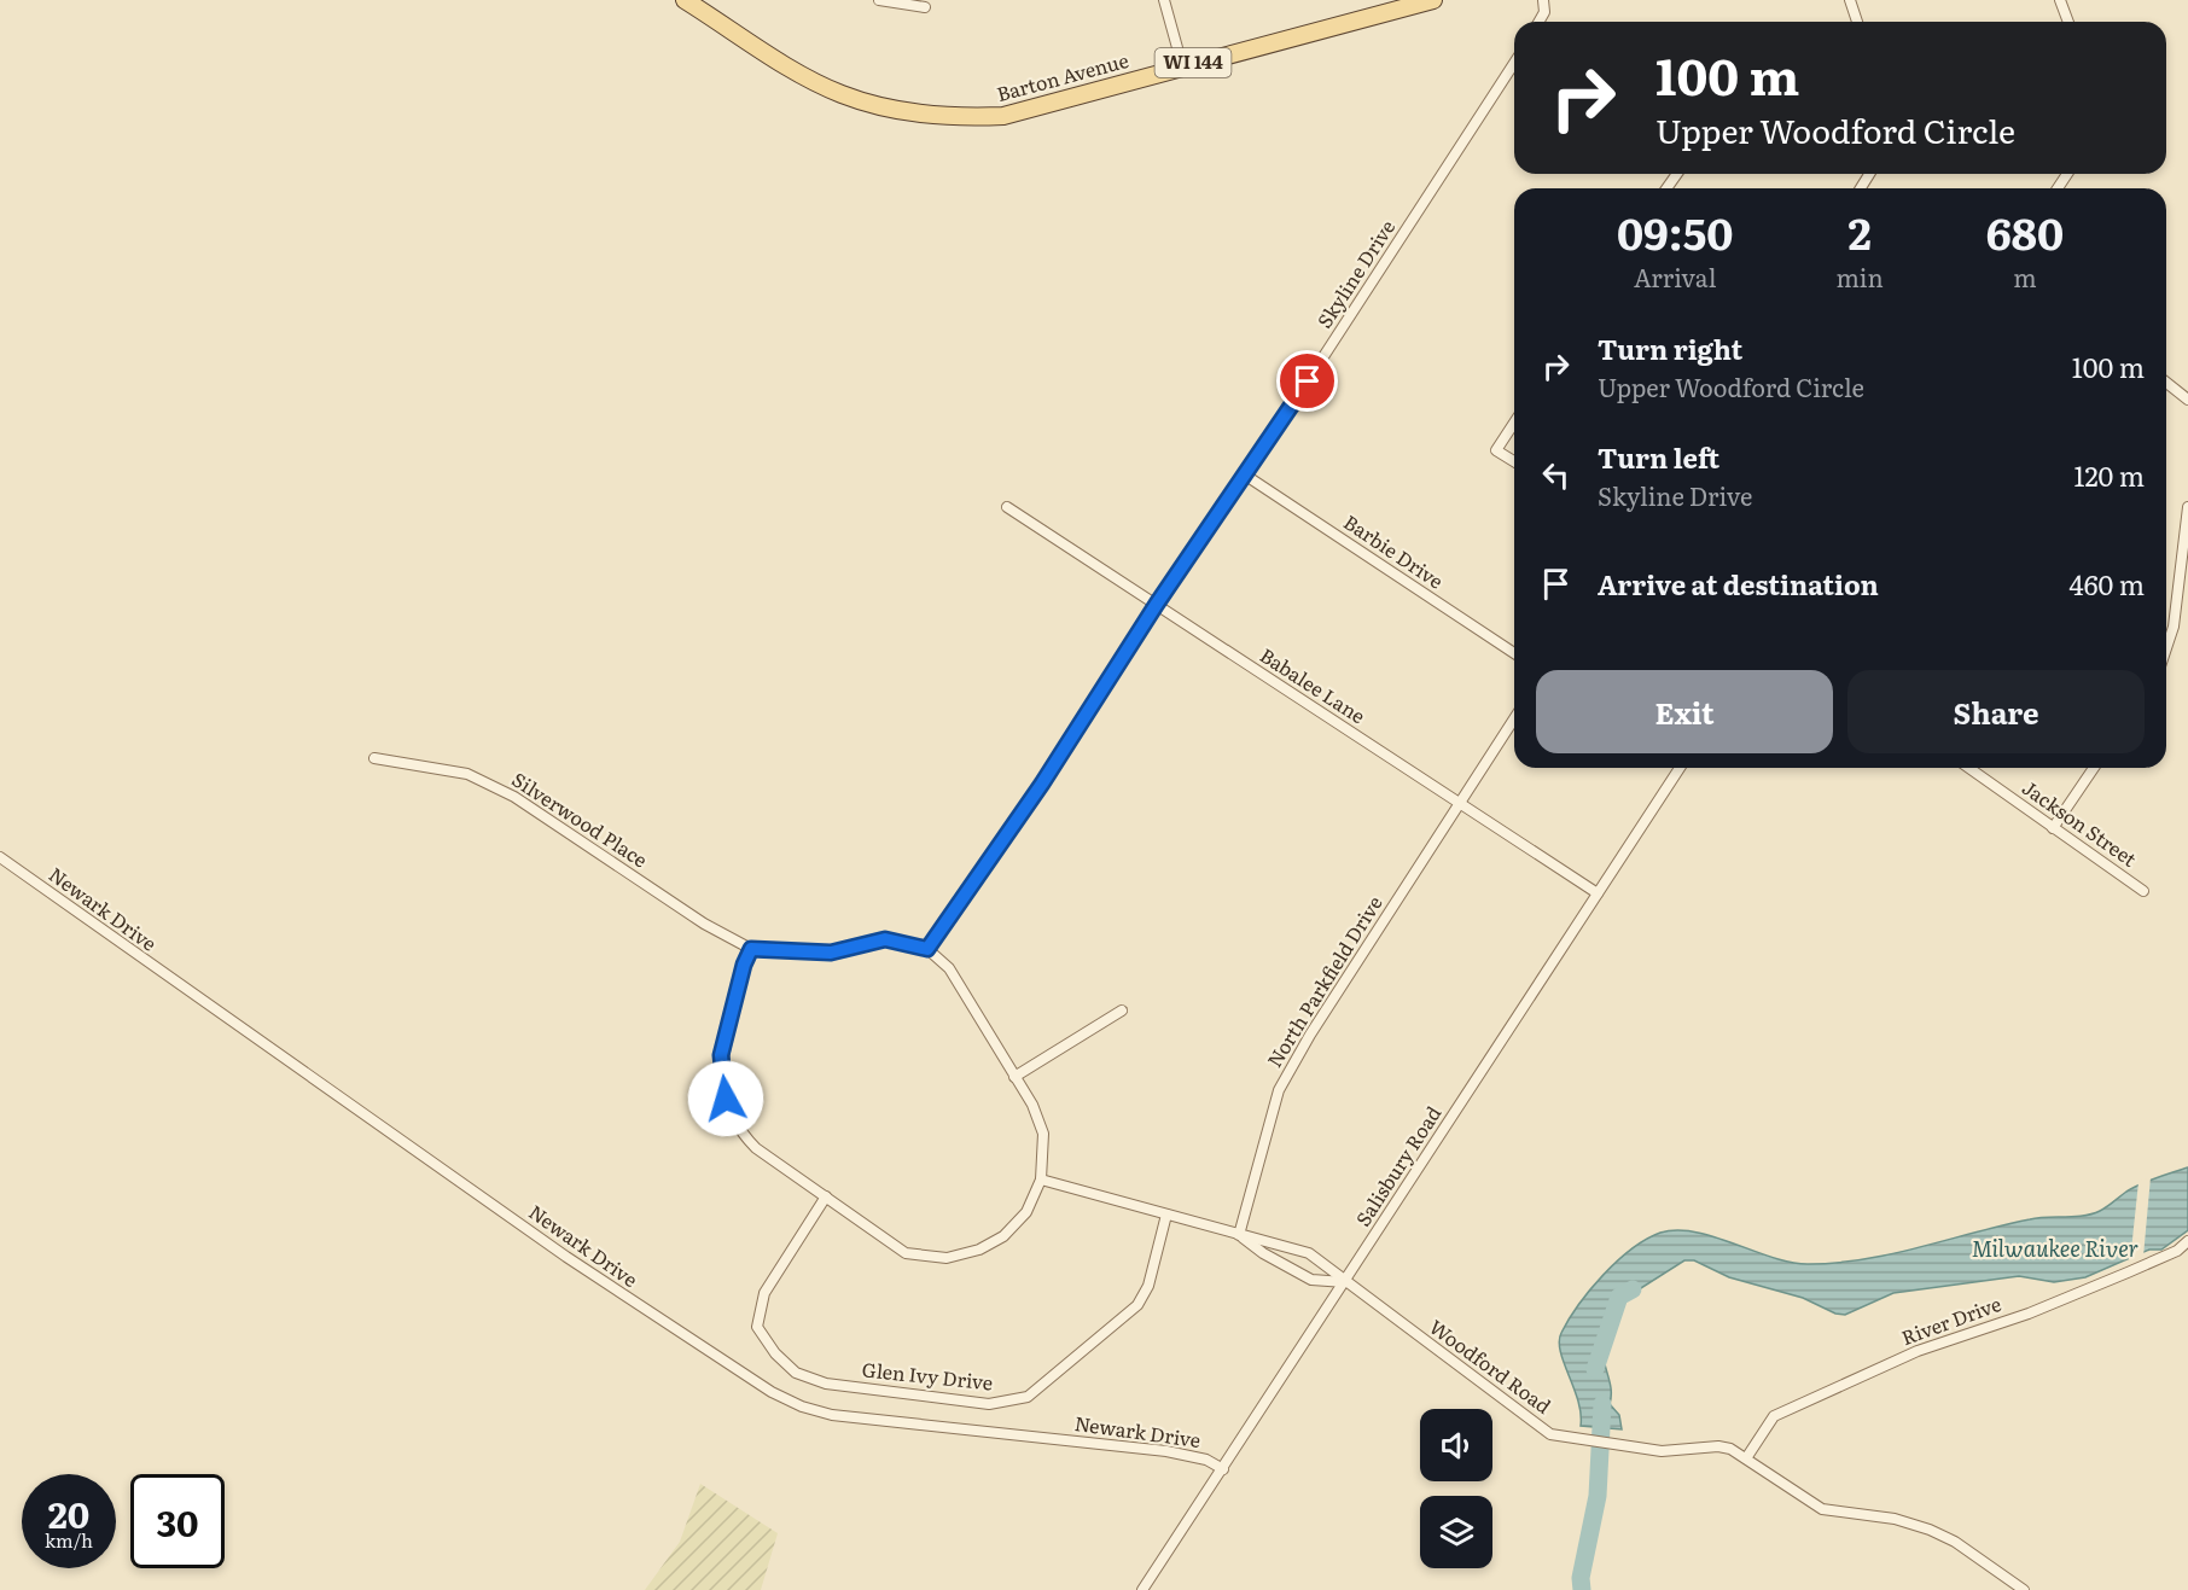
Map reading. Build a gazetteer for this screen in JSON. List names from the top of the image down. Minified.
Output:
{"streets":{"main road":["WI 144","Barton Avenue"],"street":["Skyline Drive","Barbie Drive","Babalee Lane","Silverwood Place","Jackson Street","Newark Drive","North Parkfield Drive","Salisbury Road","River Drive","Woodford Road","Glen Ivy Drive"]},"crossings":[["Skyline Drive","Barbie Drive"],["Skyline Drive","Babalee Lane"],["Babalee Lane","North Parkfield Drive"],["Babalee Lane","Salisbury Road"],["Newark Drive","Salisbury Road"],["North Parkfield Drive","Woodford Road"],["Salisbury Road","Woodford Road"],["River Drive","Woodford Road"],["Woodford Road","Glen Ivy Drive"]],"water":["Milwaukee River"],"page":{"turn":["100 m","Upper Woodford Circle"],"eta":["09:50","Arrival","2","min","680","m"],"list":[{"name":"Turn right","note":"Upper Woodford Circle","value":"100 m"},{"name":"Turn left","note":"Skyline Drive","value":"120 m"},{"name":"Arrive at destination","value":"460 m"}],"buttons":["Exit","Share"],"speed":"20 km/h","limit":"30"}}
